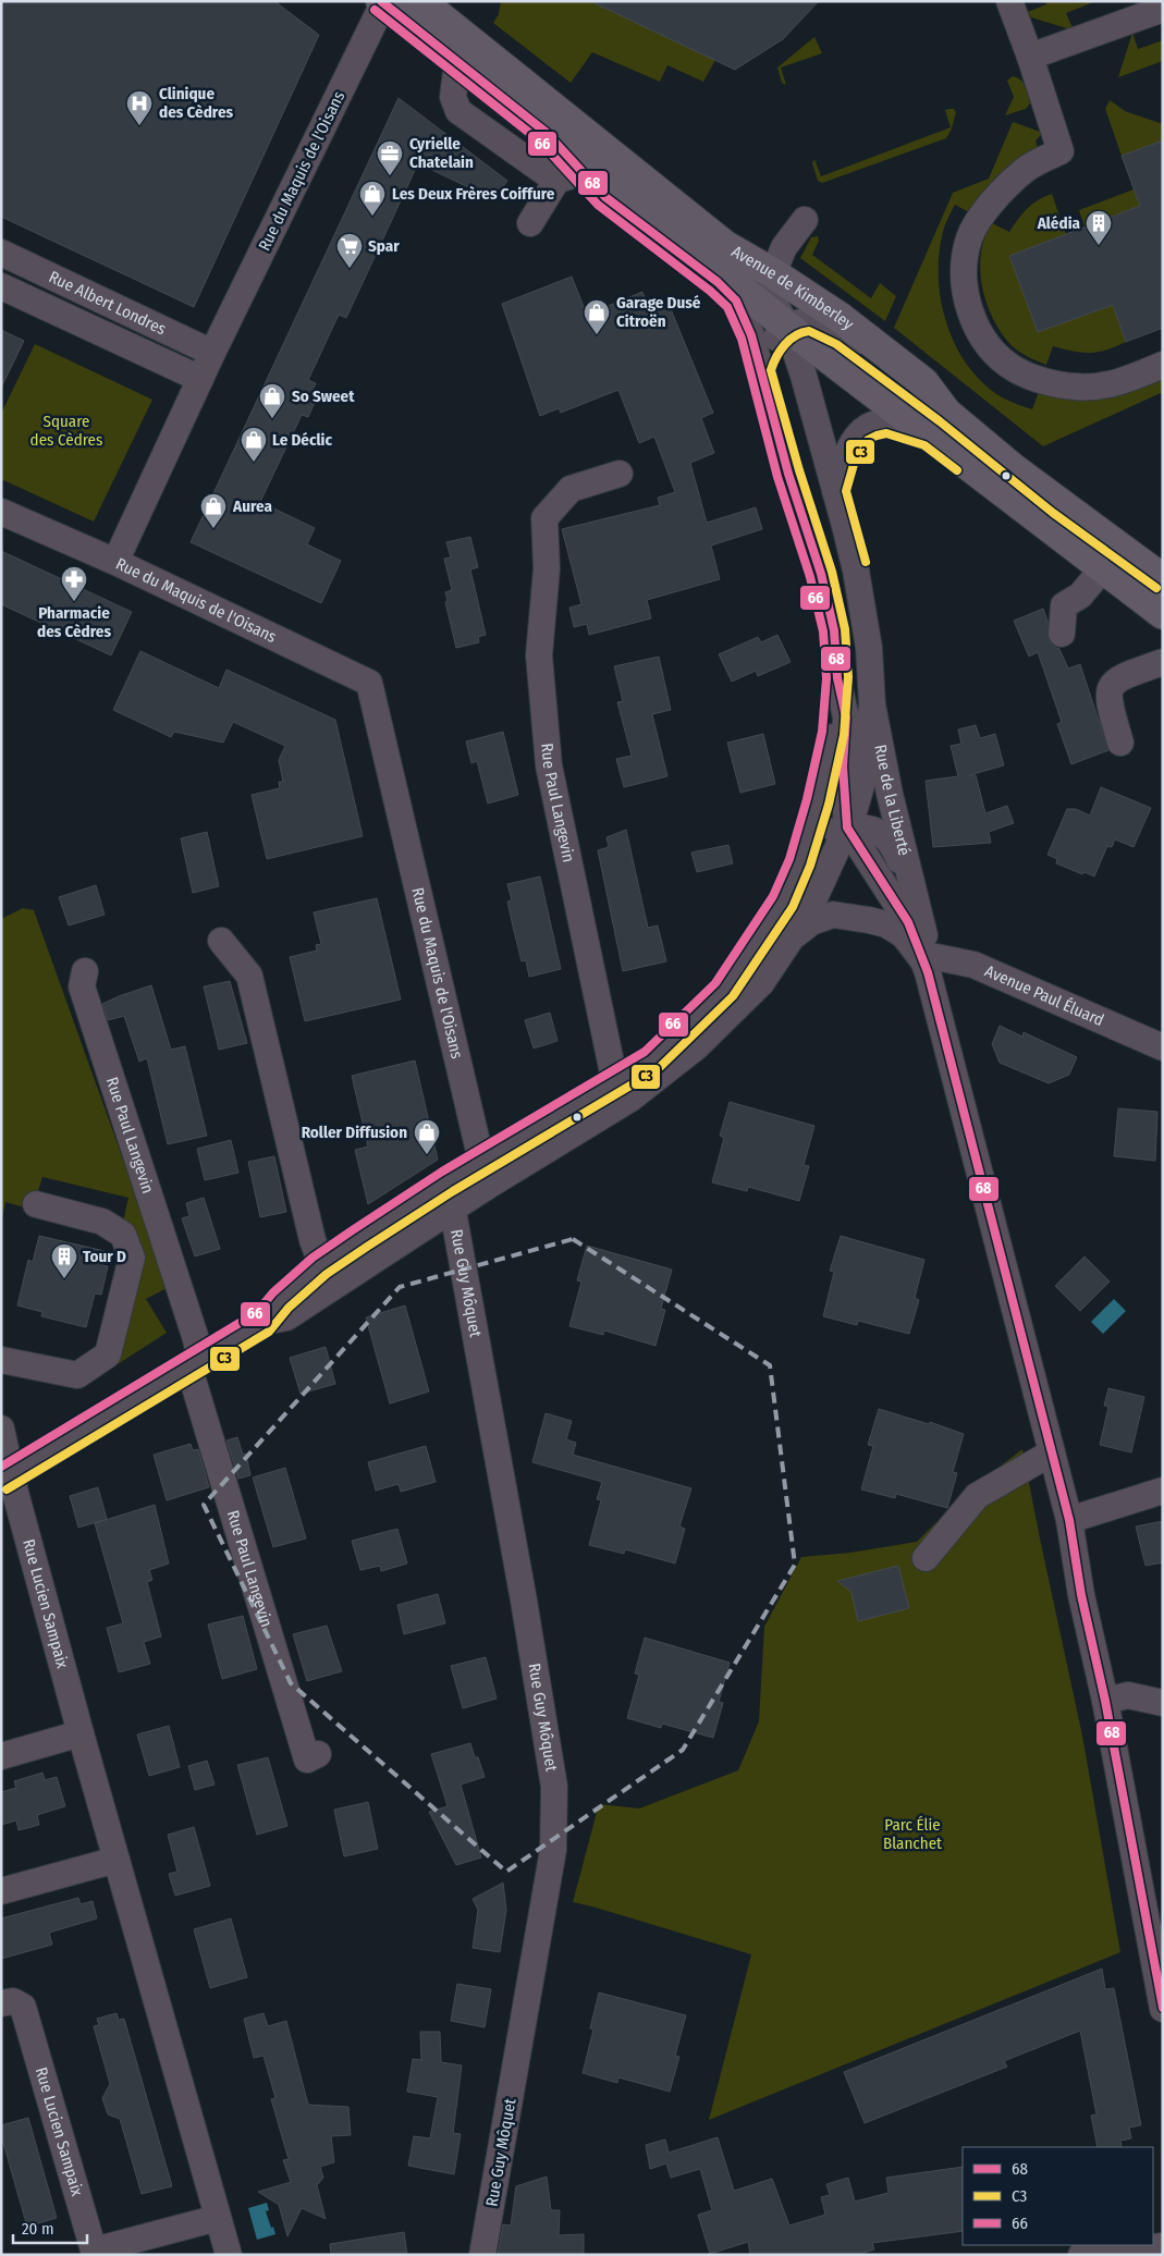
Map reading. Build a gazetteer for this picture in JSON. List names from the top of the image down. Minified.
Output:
{"streets":{"main road":["Avenue de Kimberley"],"street":["Rue du Maquis de l'Oisans","Rue Albert Londres","Rue de la Liberté","Rue Paul Langevin","Avenue Paul Éluard","Rue Guy Môquet","Rue Lucien Sampaix"]},"crossings":[["Rue du Maquis de l'Oisans","Avenue de Kimberley"],["Rue du Maquis de l'Oisans","Rue Albert Londres"],["Rue de la Liberté","Avenue Paul Éluard"]],"parks":["Square des Cèdres","Parc Élie Blanchet"],"places":{"hospital":["Clinique des Cèdres"],"office":["Cyrielle Chatelain"],"shop":["Les Deux Frères Coiffure","Garage Dusé Citroën","So Sweet","Le Déclic","Aurea","Roller Diffusion"],"building":["Alédia","Tour D"],"supermarket":["Spar"],"pharmacy":["Pharmacie des Cèdres"]},"lines":["transit line 68","transit line 66","transit line C3"],"legend":["68","C3","66"],"scale_bar":"20 m"}
